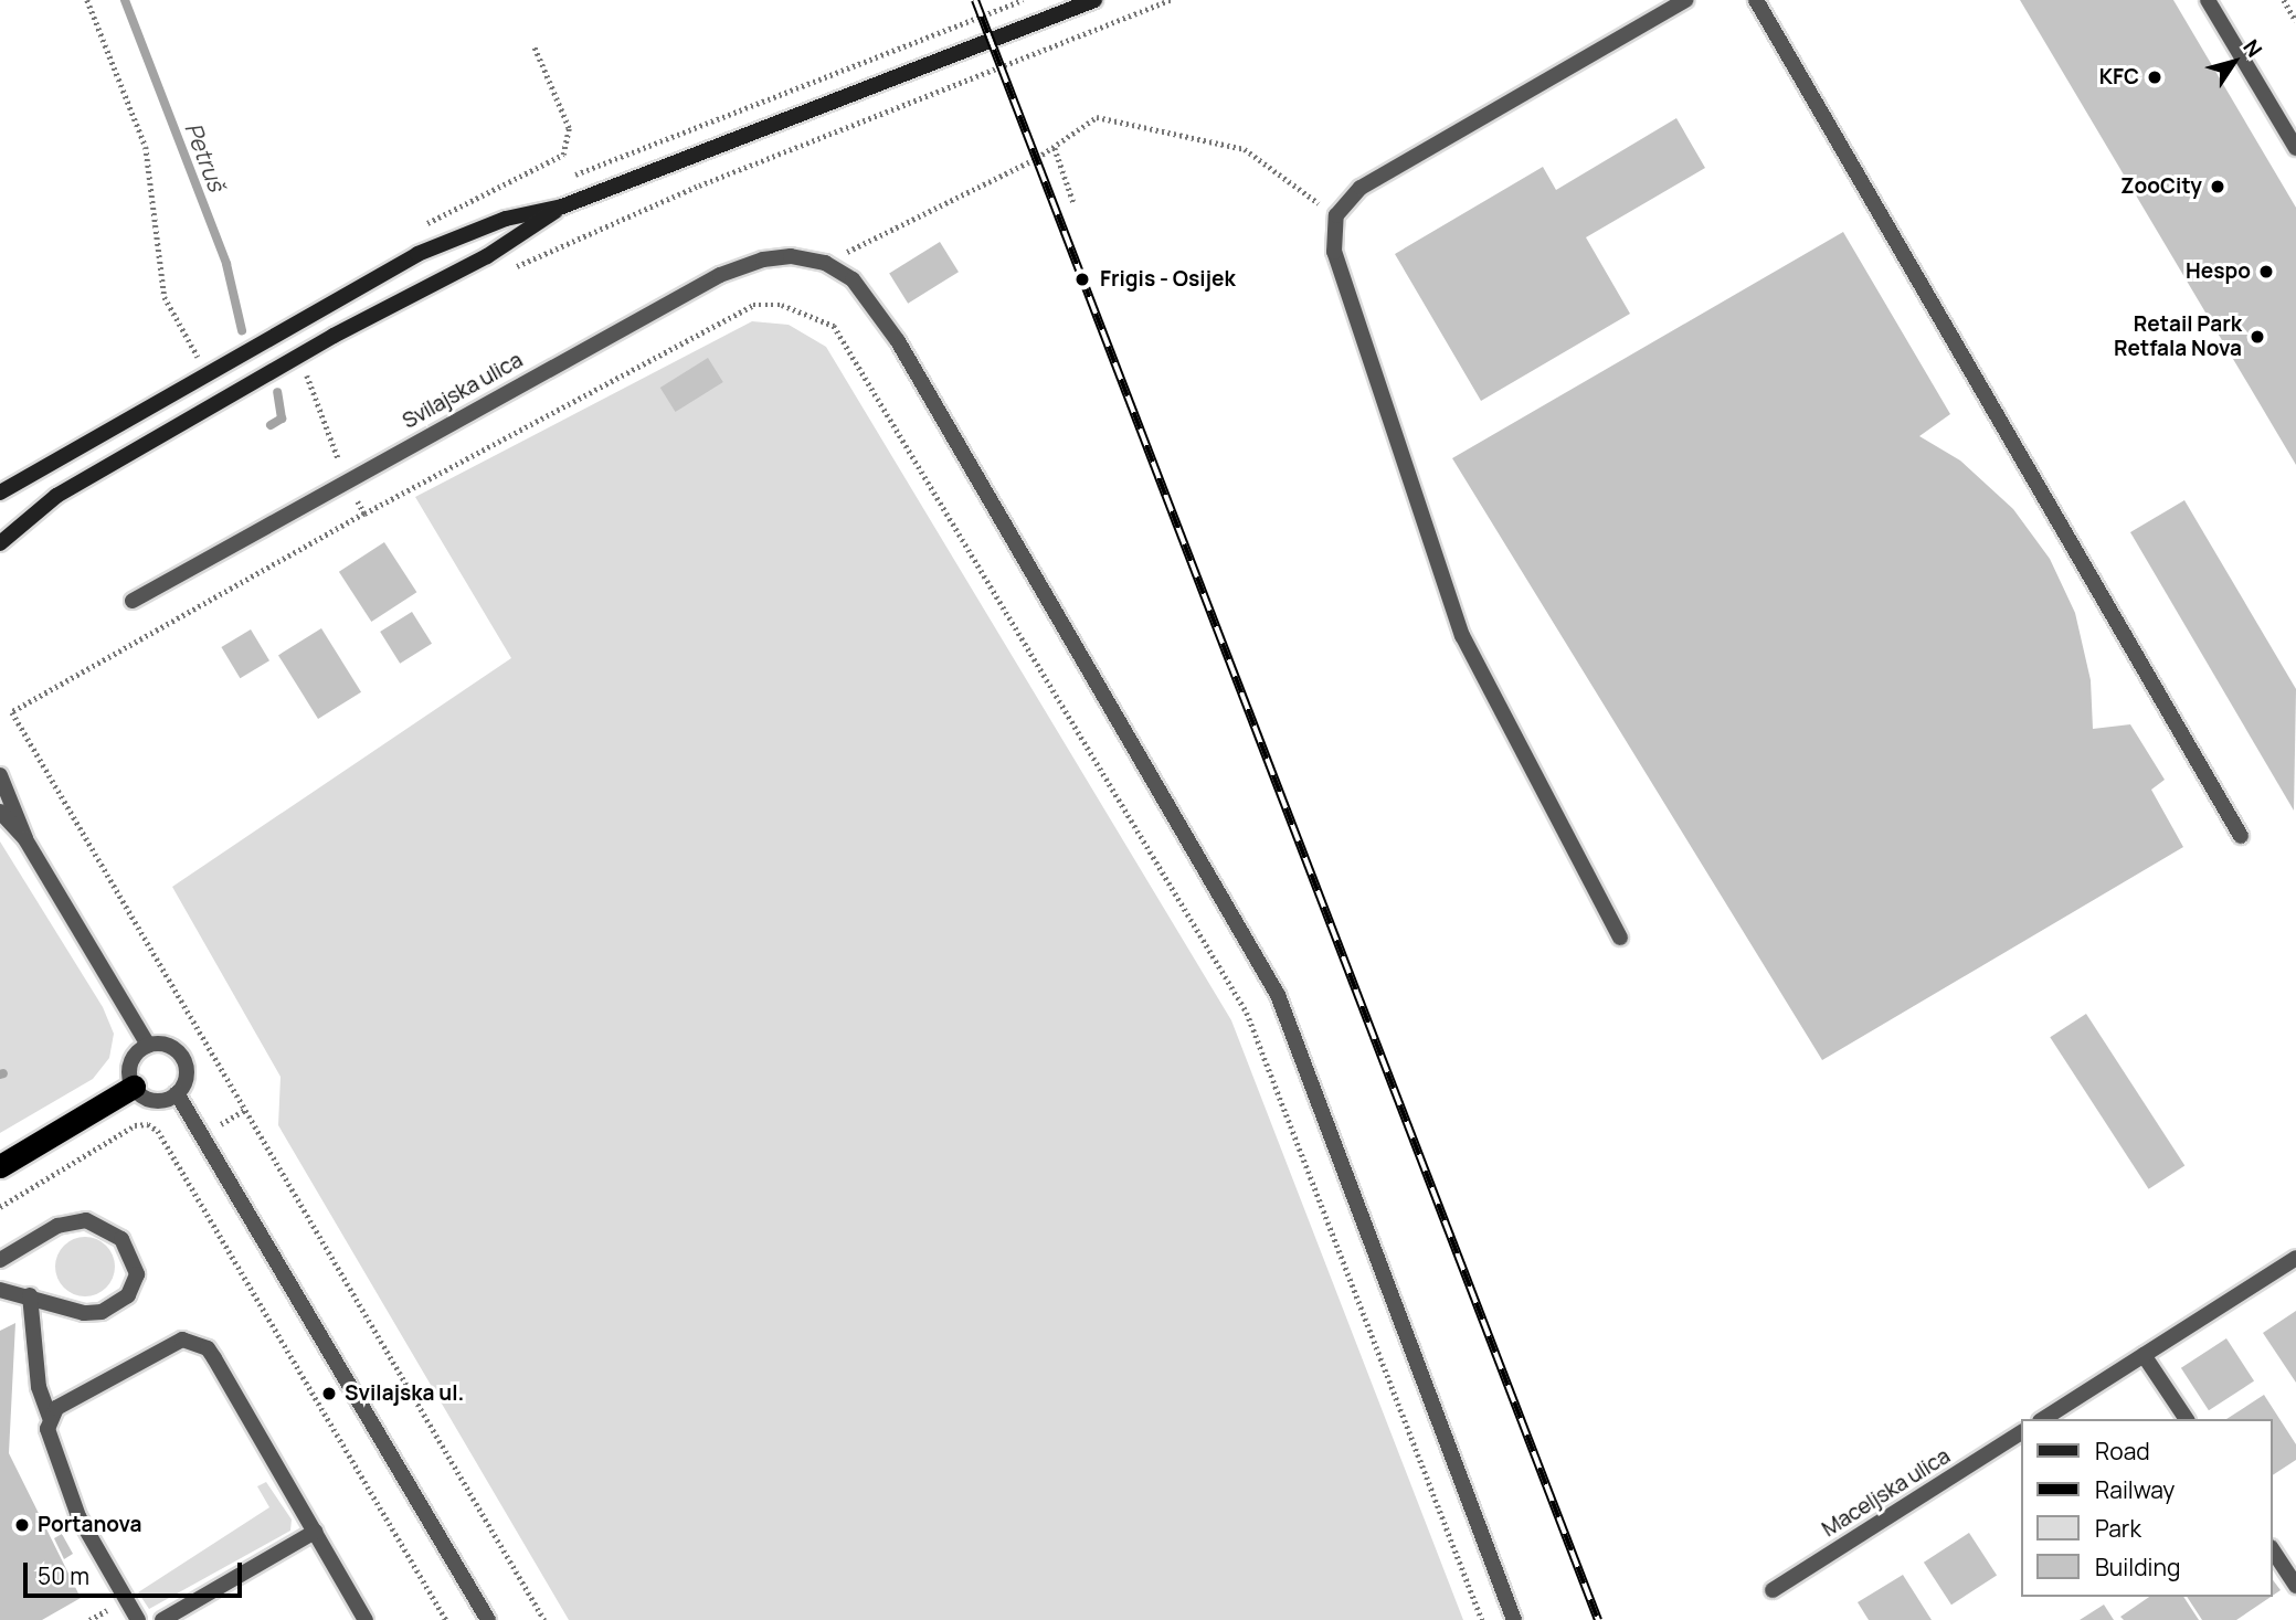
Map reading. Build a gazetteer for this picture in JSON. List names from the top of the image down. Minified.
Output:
{"streets":{"street":["Svilajska ulica","Maceljska ulica"]},"water":["Petruš"],"places":["KFC","ZooCity","Hespo","Frigis - Osijek","Retail Park Retfala Nova","Svilajska ul.","Portanova"],"legend":["Road","Railway","Park","Building"],"scale_bar":"50 m","north":"top right"}
